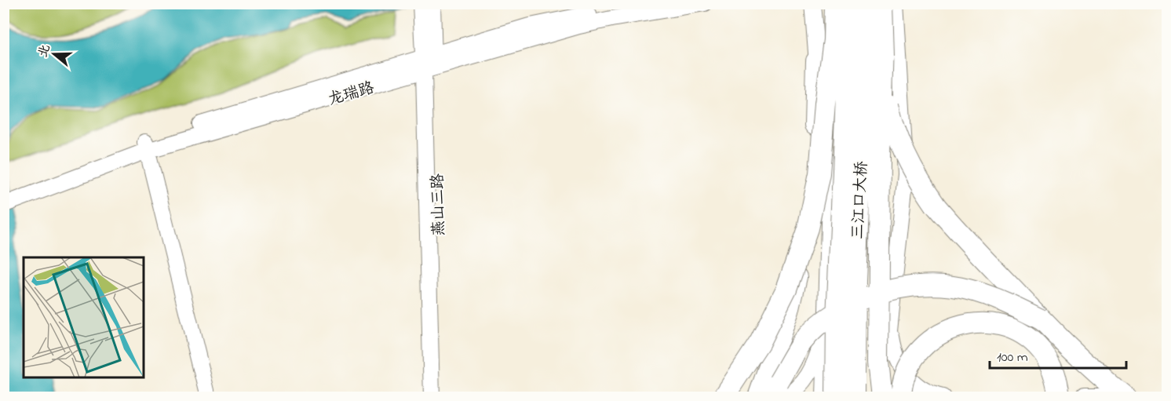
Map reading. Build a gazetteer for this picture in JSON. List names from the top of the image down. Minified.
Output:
{"streets":{"highway":["三江口大桥"],"street":["龙瑞路","燕山三路"]},"crossings":[["龙瑞路","燕山三路"]],"scale_bar":"100 m","north":"left"}
